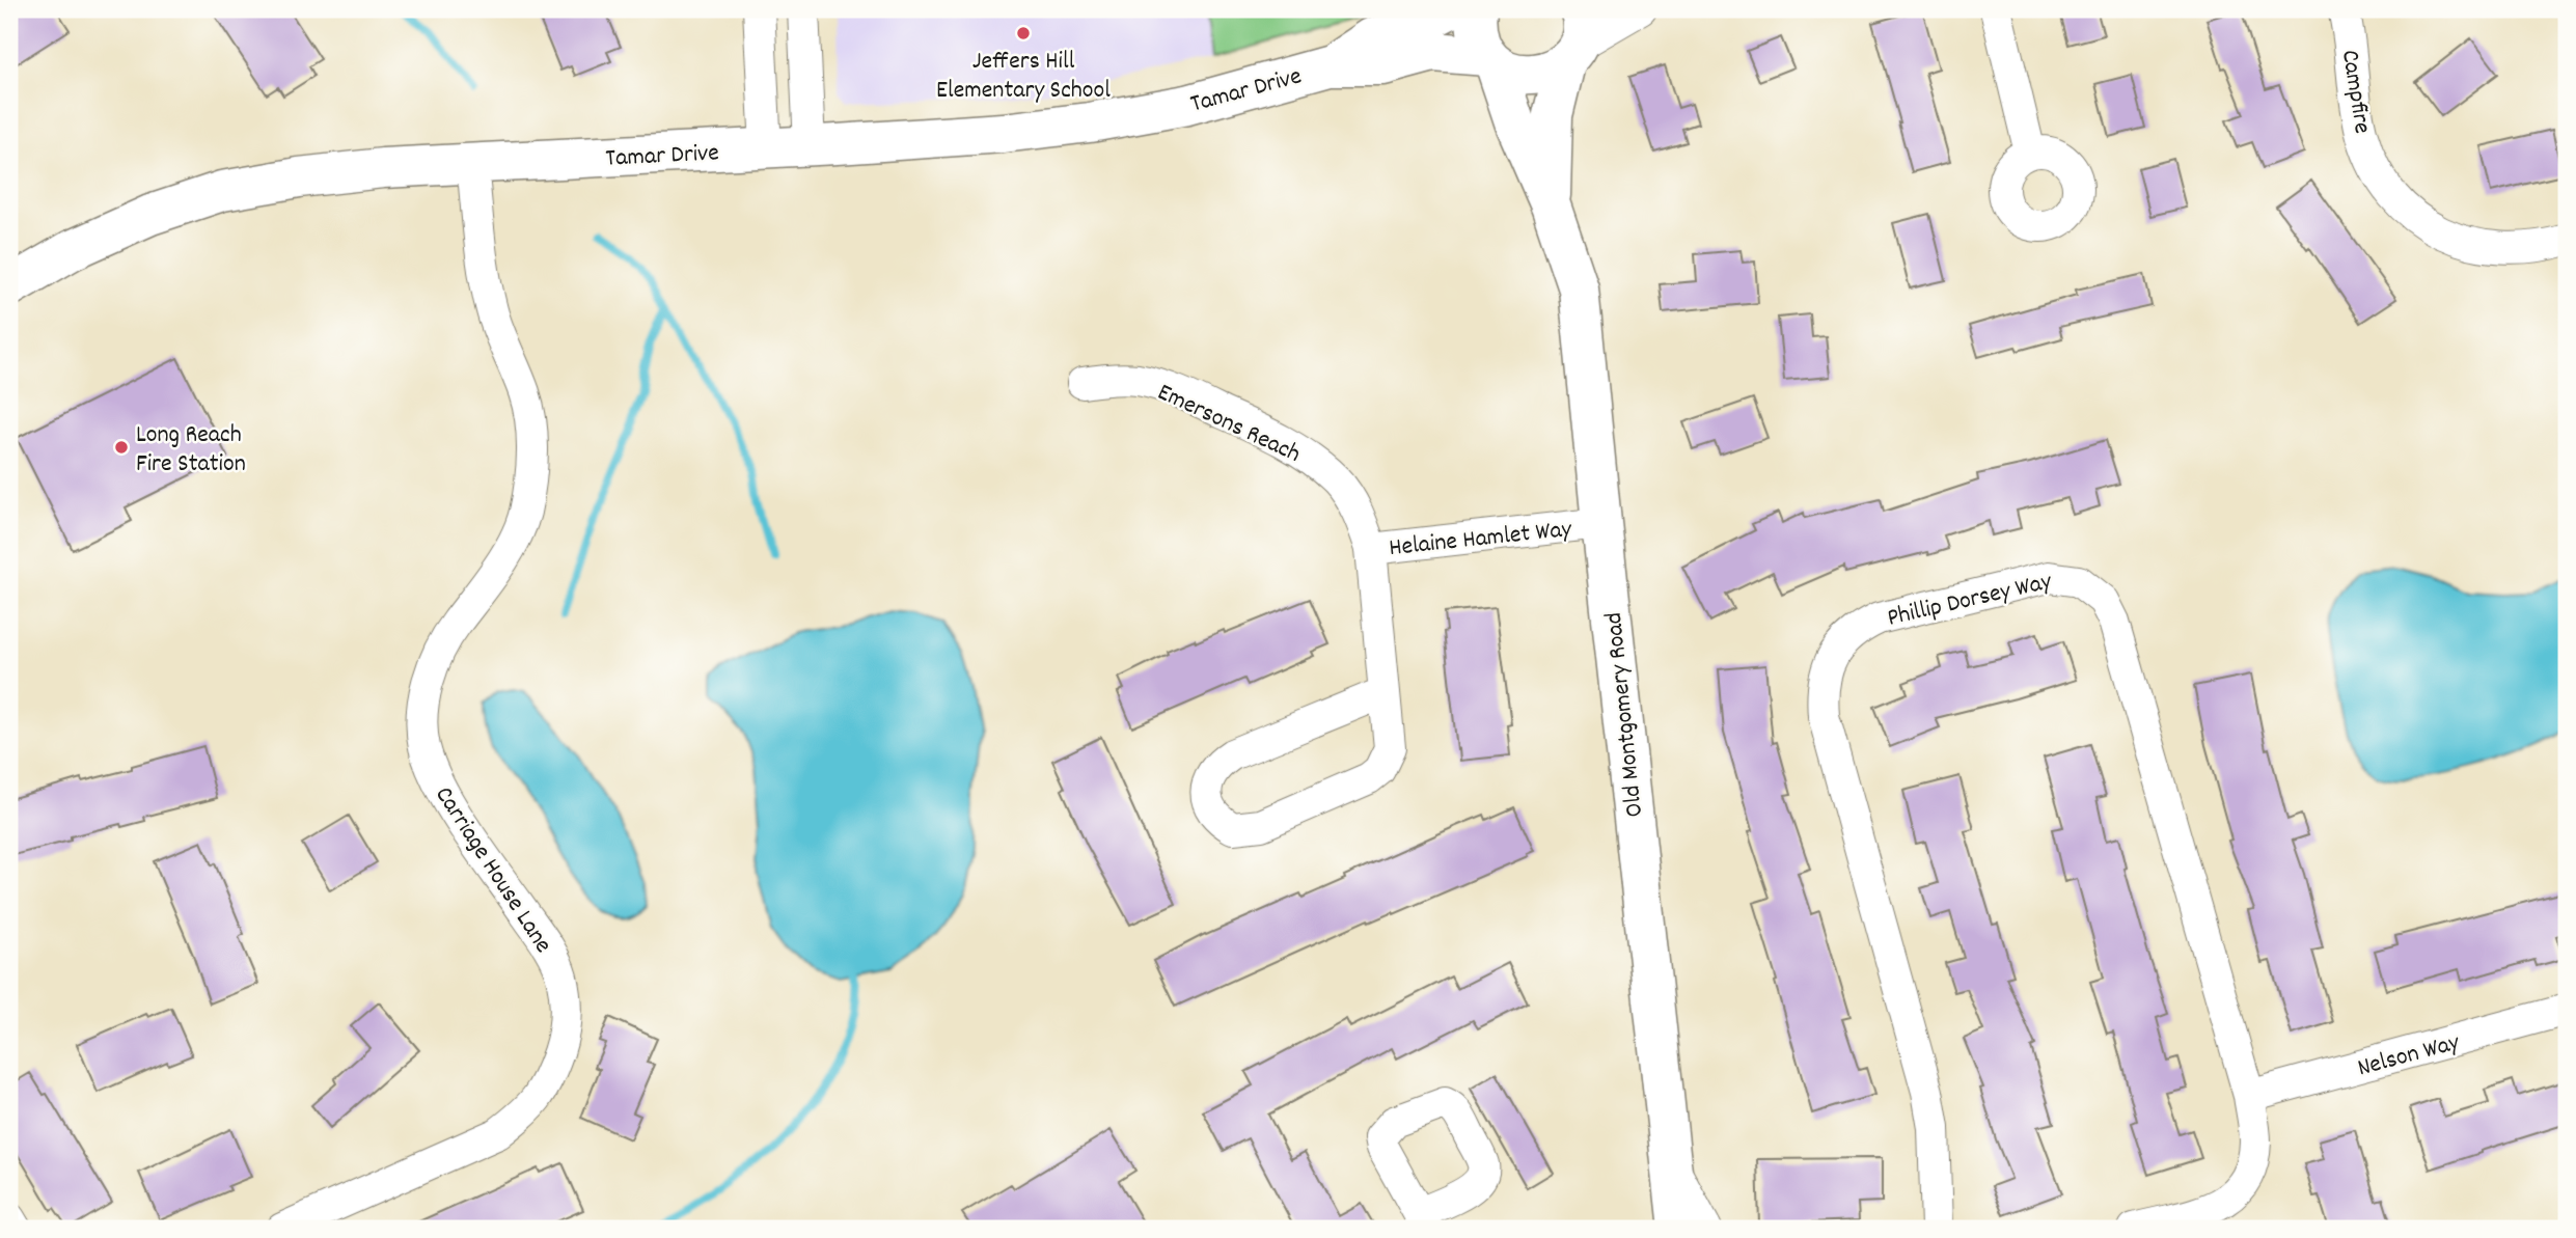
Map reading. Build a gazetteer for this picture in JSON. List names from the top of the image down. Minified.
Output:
{"streets":{"street":["Tamar Drive","Campfire","Emersons Reach","Helaine Hamlet Way","Phillip Dorsey Way","Old Montgomery Road","Carriage House Lane","Nelson Way"]},"crossings":[["Tamar Drive","Old Montgomery Road"],["Tamar Drive","Carriage House Lane"],["Emersons Reach","Helaine Hamlet Way"],["Helaine Hamlet Way","Old Montgomery Road"],["Phillip Dorsey Way","Nelson Way"]],"places":["Jeffers Hill Elementary School","Long Reach Fire Station"]}
